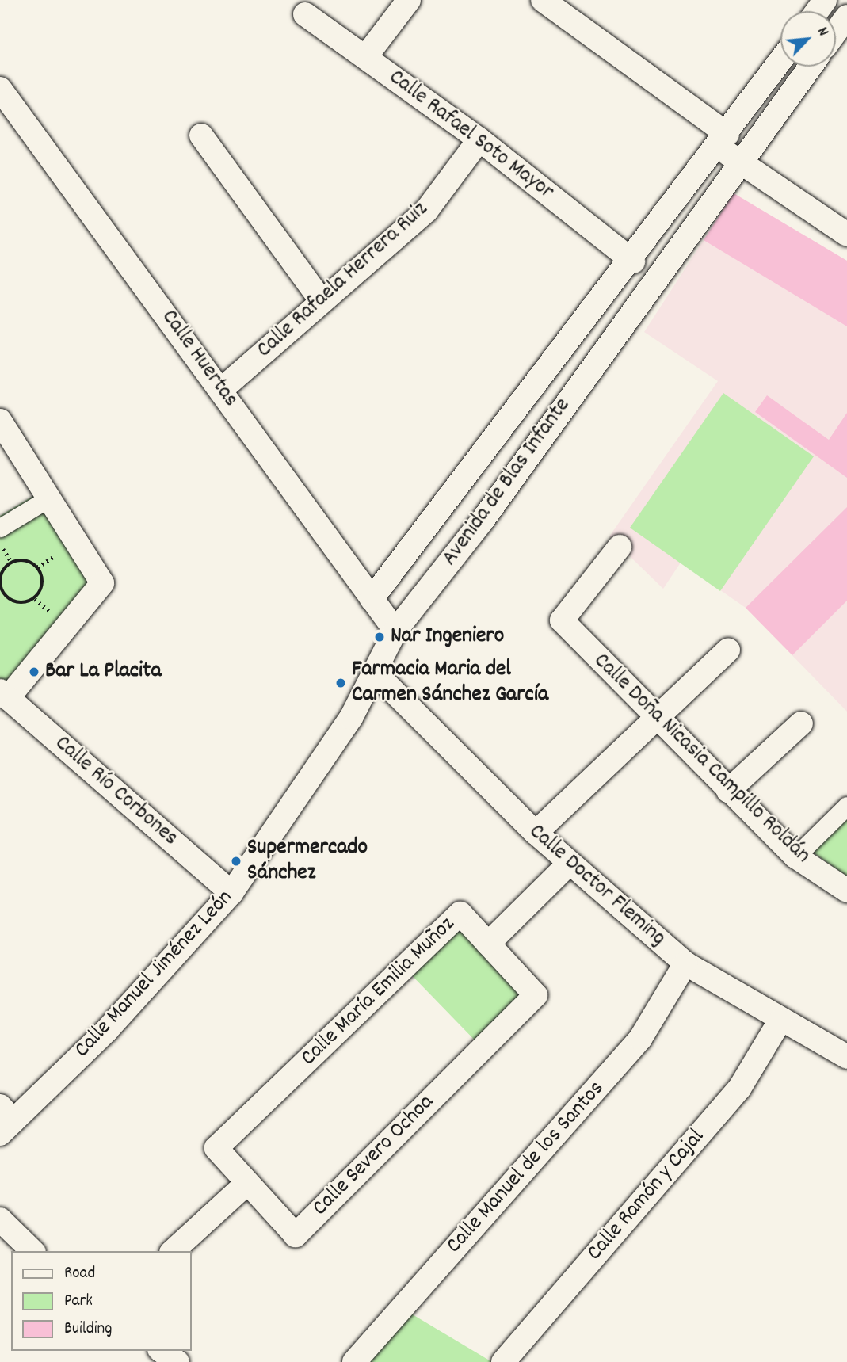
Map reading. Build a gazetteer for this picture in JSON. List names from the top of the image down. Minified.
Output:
{"streets":{"street":["Calle Rafael Soto Mayor","Calle Rafaela Herrera Ruiz","Calle Huertas","Avenida de Blas Infante","Calle Doña Nicasia Campillo Roldán","Calle Río Corbones","Calle Doctor Fleming","Calle Manuel Jiménez León","Calle María Emilia Muñoz","Calle Severo Ochoa","Calle Manuel de los Santos","Calle Ramón y Cajal"]},"crossings":[["Calle Rafael Soto Mayor","Calle Rafaela Herrera Ruiz"],["Calle Rafael Soto Mayor","Avenida de Blas Infante"],["Calle Rafaela Herrera Ruiz","Calle Huertas"],["Calle Huertas","Avenida de Blas Infante"],["Calle Huertas","Calle Manuel Jiménez León"],["Avenida de Blas Infante","Calle Manuel Jiménez León"],["Calle Río Corbones","Calle Manuel Jiménez León"],["Calle Doctor Fleming","Calle Manuel Jiménez León"],["Calle Doctor Fleming","Calle Manuel de los Santos"],["Calle Doctor Fleming","Calle Ramón y Cajal"],["Calle María Emilia Muñoz","Calle Severo Ochoa"]],"places":["Nar Ingeniero","Bar La Placita","Farmacia Maria del Carmen Sánchez García","Supermercado Sánchez"],"legend":["Road","Park","Building"],"north":"top right"}
